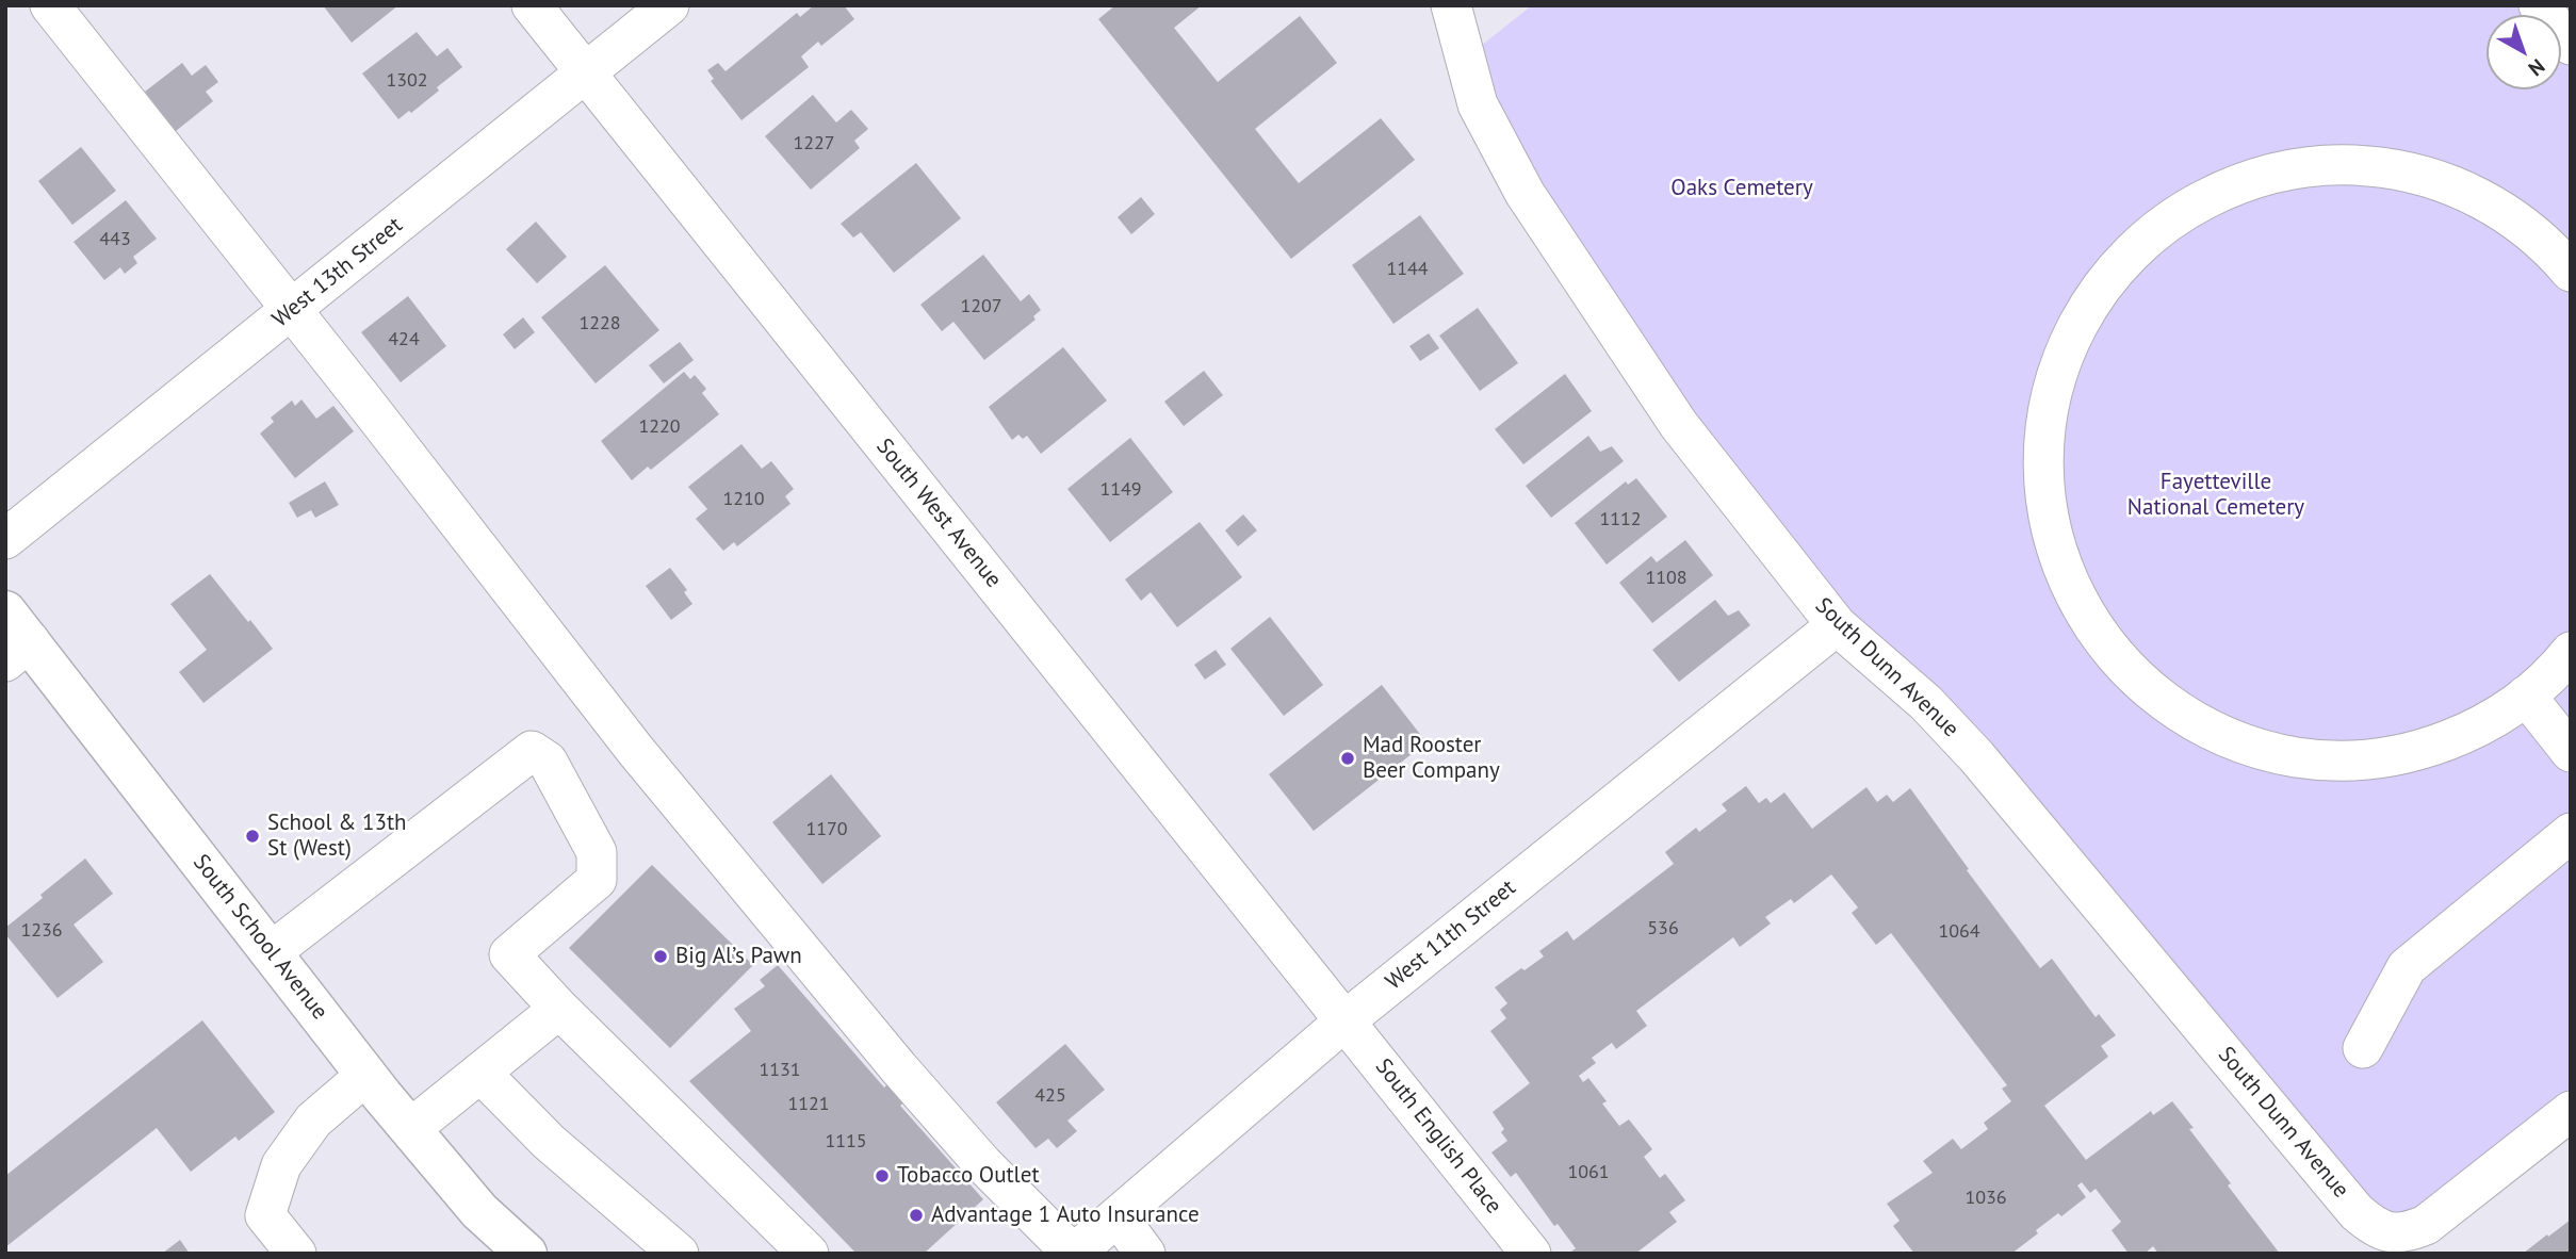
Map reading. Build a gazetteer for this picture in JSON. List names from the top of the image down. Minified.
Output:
{"streets":{"main road":["South School Avenue"],"street":["West 13th Street","South West Avenue","South Dunn Avenue","West 11th Street","South English Place"]},"crossings":[["West 13th Street","South West Avenue"],["South West Avenue","West 11th Street"],["South West Avenue","South English Place"],["South Dunn Avenue","West 11th Street"],["West 11th Street","South English Place"]],"parks":["Oaks Cemetery","Fayetteville National Cemetery"],"places":["Mad Rooster Beer Company","School & 13th St (West)","Big Al’s Pawn","Tobacco Outlet","Advantage 1 Auto Insurance"],"house_numbers":["1302","1227","443","1144","1207","1228","424","1220","1149","1210","1112","1108","1170","536","1236","1064","1131","425","1121","1115","1061","1036"],"north":"bottom right"}
